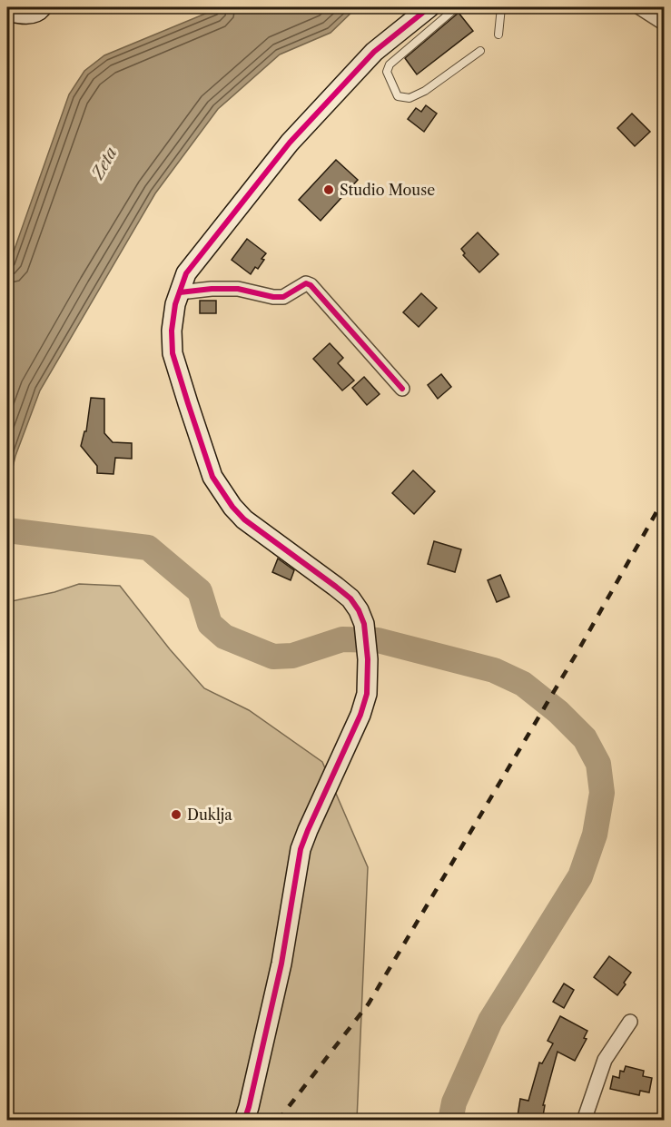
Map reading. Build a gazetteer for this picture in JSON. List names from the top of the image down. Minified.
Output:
{"water":["Zeta"],"places":["Studio Mouse","Duklja"]}
